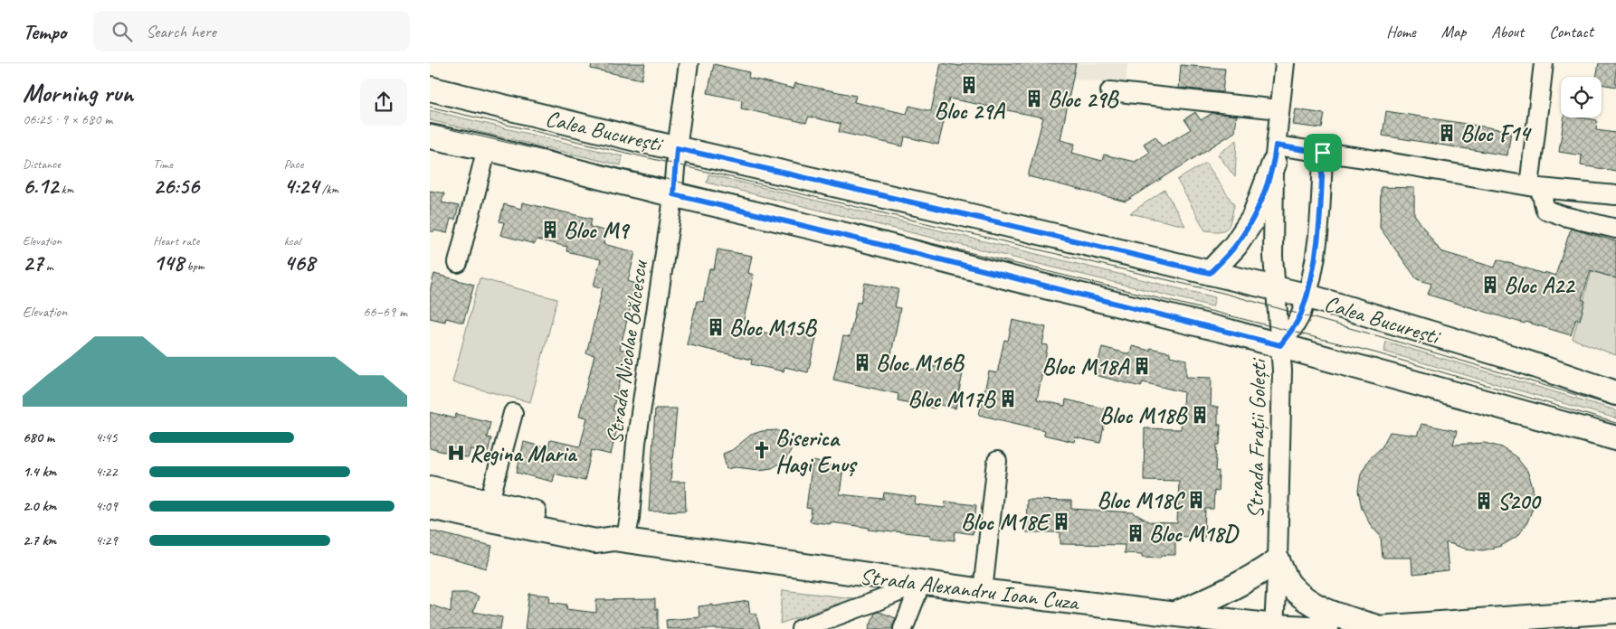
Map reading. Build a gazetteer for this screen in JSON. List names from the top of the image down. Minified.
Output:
{"streets":{"main road":["Calea București","Strada Alexandru Ioan Cuza"],"street":["Strada Nicolae Bălcescu","Strada Frații Golești"]},"crossings":[["Calea București","Strada Nicolae Bălcescu"],["Calea București","Strada Frații Golești"],["Strada Nicolae Bălcescu","Strada Alexandru Ioan Cuza"],["Strada Frații Golești","Strada Alexandru Ioan Cuza"]],"places":{"building":["Bloc 29A","Bloc 29B","Bloc F14","Bloc M9","Bloc A22","Bloc M15B","Bloc M16B","Bloc M18A","Bloc M17B","Bloc M18B","Bloc M18C","S200","Bloc M18E","Bloc M18D"],"church":["Biserica Hagi Enuș"],"hospital":["Regina Maria"]},"page":{"header":"Tempo","search":"Search here","nav":["Home","Map","About","Contact"],"heading":["Morning run","06:25 · 9 × 680 m"],"stats":[["Distance","6.12 km"],["Time","26:56"],["Pace","4:24 /km"],["Elevation","27 m"],["Heart rate","148 bpm"],["kcal","468"]],"chart":["Elevation","66–69 m"],"list":[{"name":"680 m","note":"4:45"},{"name":"1.4 km","note":"4:22"},{"name":"2.0 km","note":"4:09"},{"name":"2.7 km","note":"4:29"}]}}
